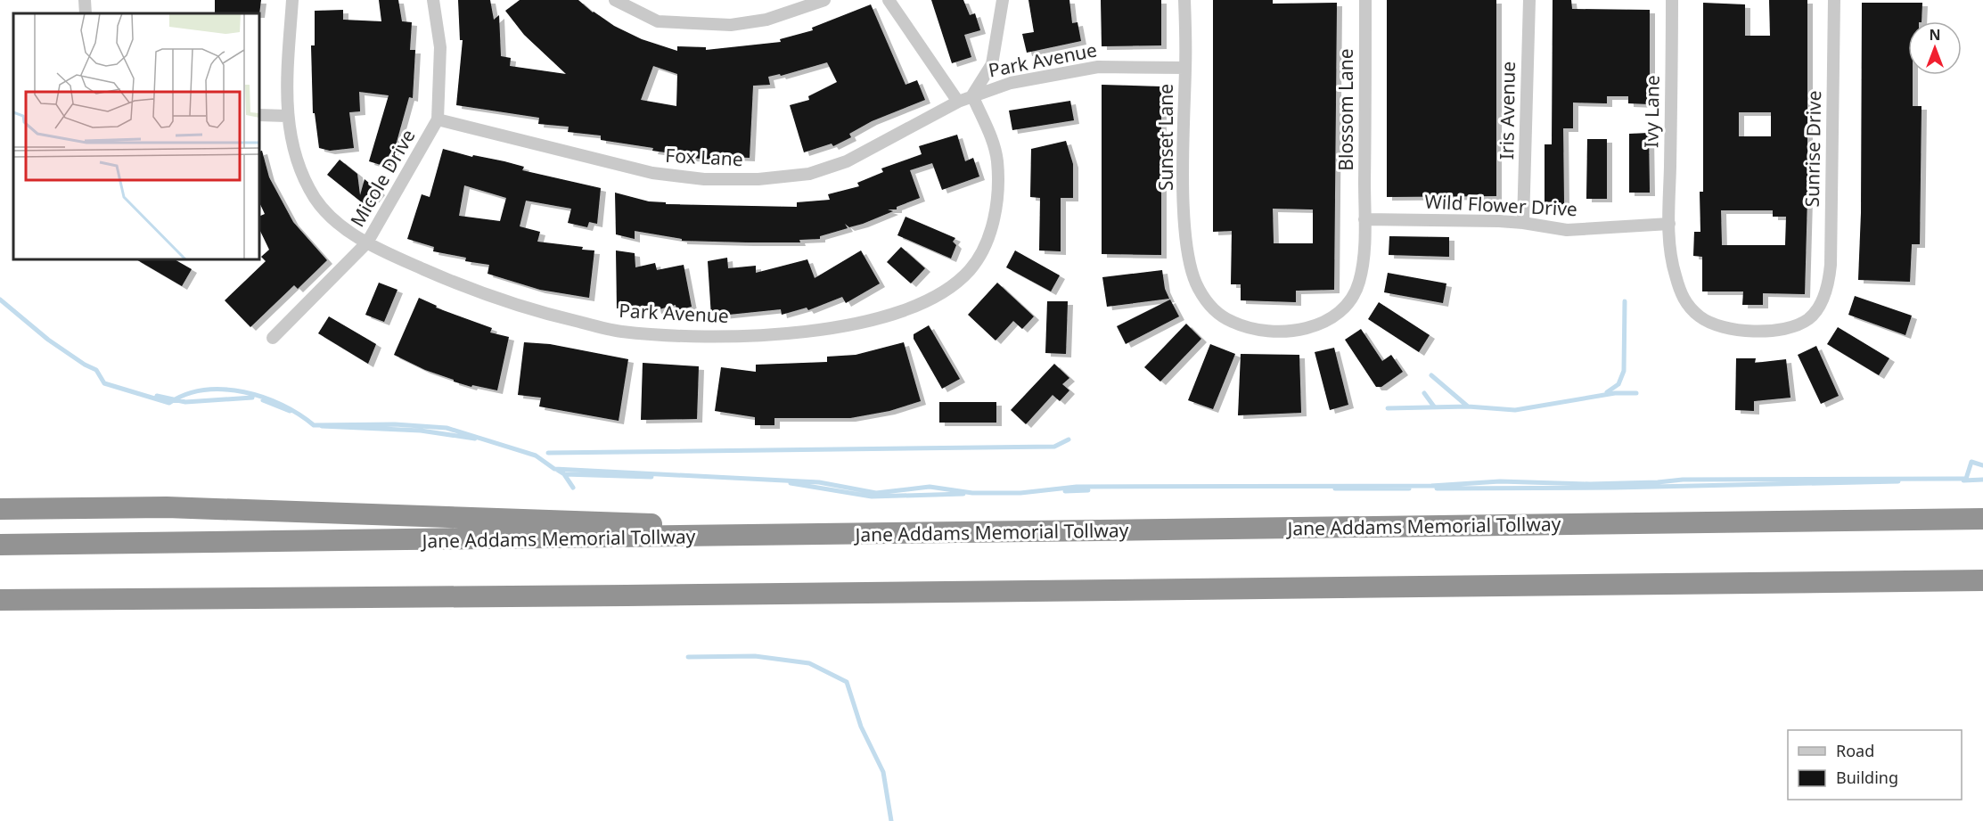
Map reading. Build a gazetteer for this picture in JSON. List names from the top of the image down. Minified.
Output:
{"streets":{"highway":["Jane Addams Memorial Tollway"],"street":["Park Avenue","Blossom Lane","Iris Avenue","Ivy Lane","Sunset Lane","Sunrise Drive","Fox Lane","Micole Drive","Wild Flower Drive"]},"crossings":[["Park Avenue","Sunset Lane"],["Park Avenue","Fox Lane"],["Park Avenue","Micole Drive"],["Blossom Lane","Sunset Lane"],["Blossom Lane","Wild Flower Drive"],["Iris Avenue","Wild Flower Drive"],["Ivy Lane","Sunrise Drive"],["Ivy Lane","Wild Flower Drive"],["Sunset Lane","Wild Flower Drive"],["Sunrise Drive","Wild Flower Drive"],["Fox Lane","Micole Drive"]],"legend":["Road","Building"],"north":"top"}
